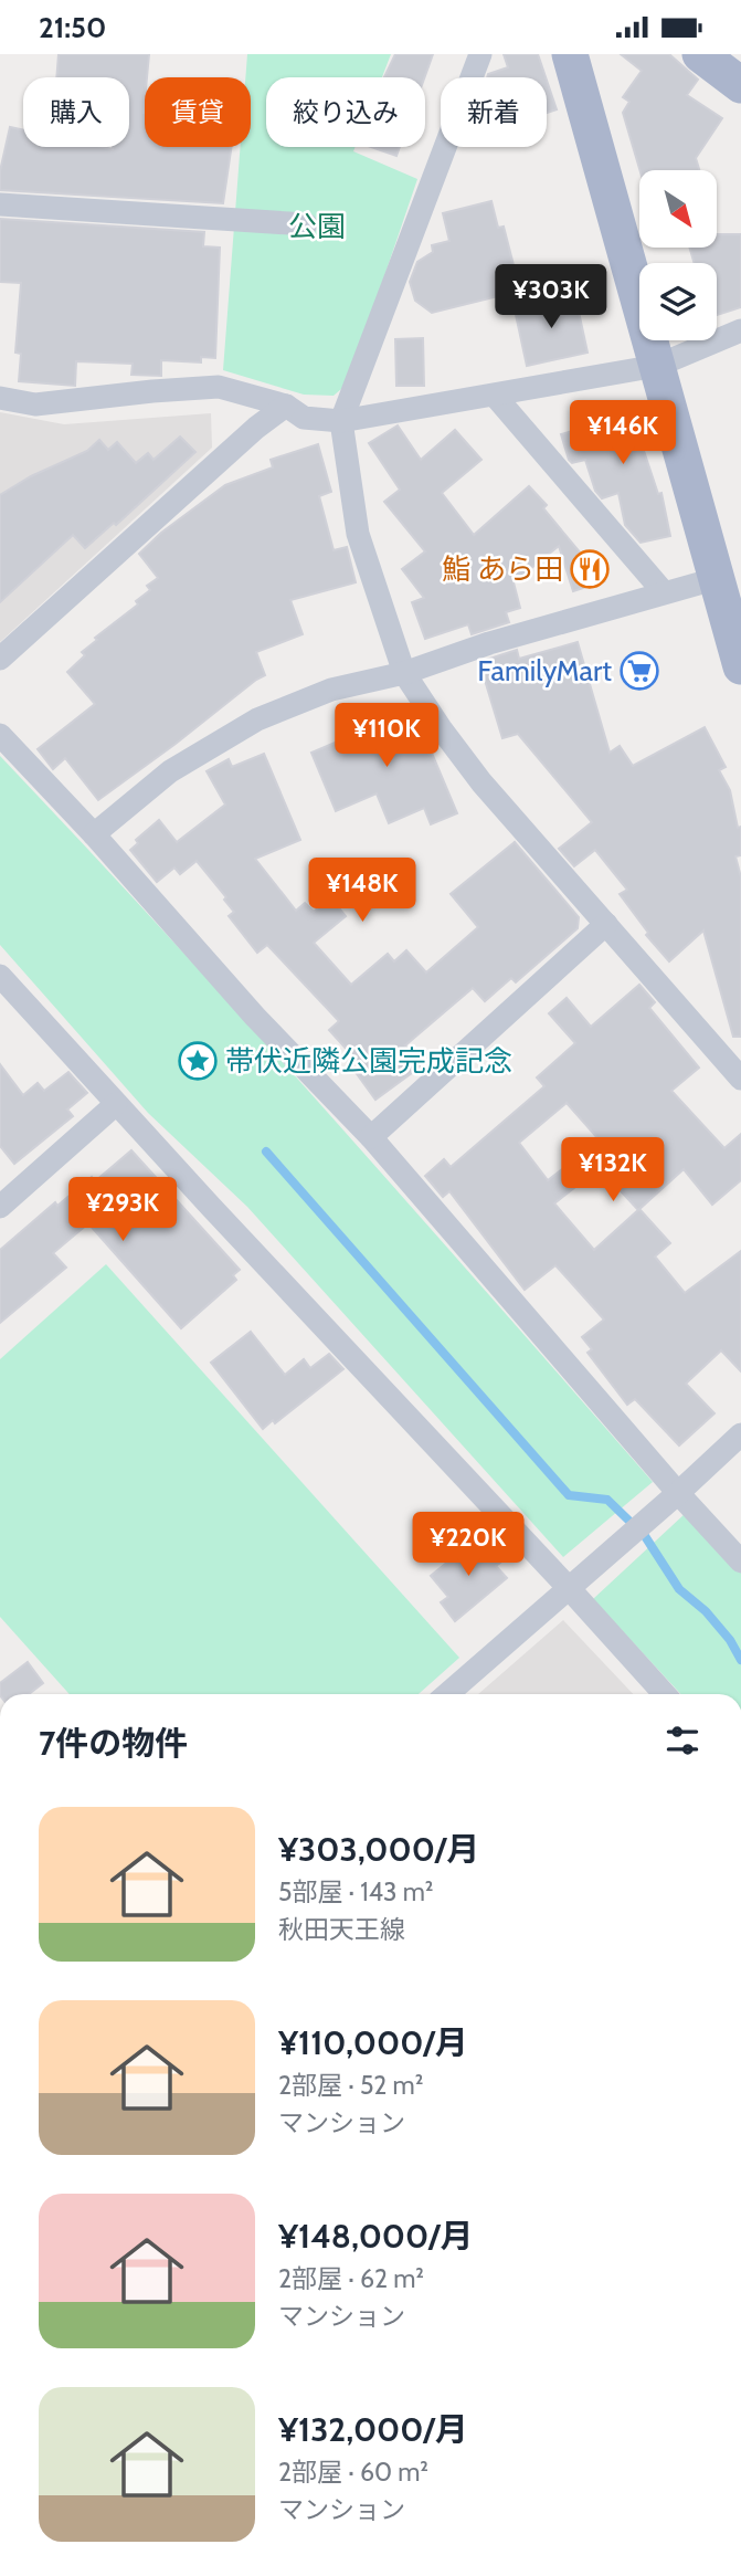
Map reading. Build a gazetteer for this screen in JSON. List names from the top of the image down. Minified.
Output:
{"parks":["公園"],"places":{"restaurant":["鮨 あら田"],"supermarket":["FamilyMart"],"place":["帯伏近隣公園完成記念"]},"north":"bottom right","page":{"status":"21:50","chip":["購入","賃貸","絞り込み","新着"],"price":["¥303K","¥146K","¥110K","¥148K","¥132K","¥293K","¥220K"],"heading":"7件の物件","list":[{"name":"¥303,000/月","note":"5部屋 · 143 m² · 秋田天王線"},{"name":"¥110,000/月","note":"2部屋 · 52 m² · マンション"},{"name":"¥148,000/月","note":"2部屋 · 62 m² · マンション"},{"name":"¥132,000/月","note":"2部屋 · 60 m² · マンション"}]}}
